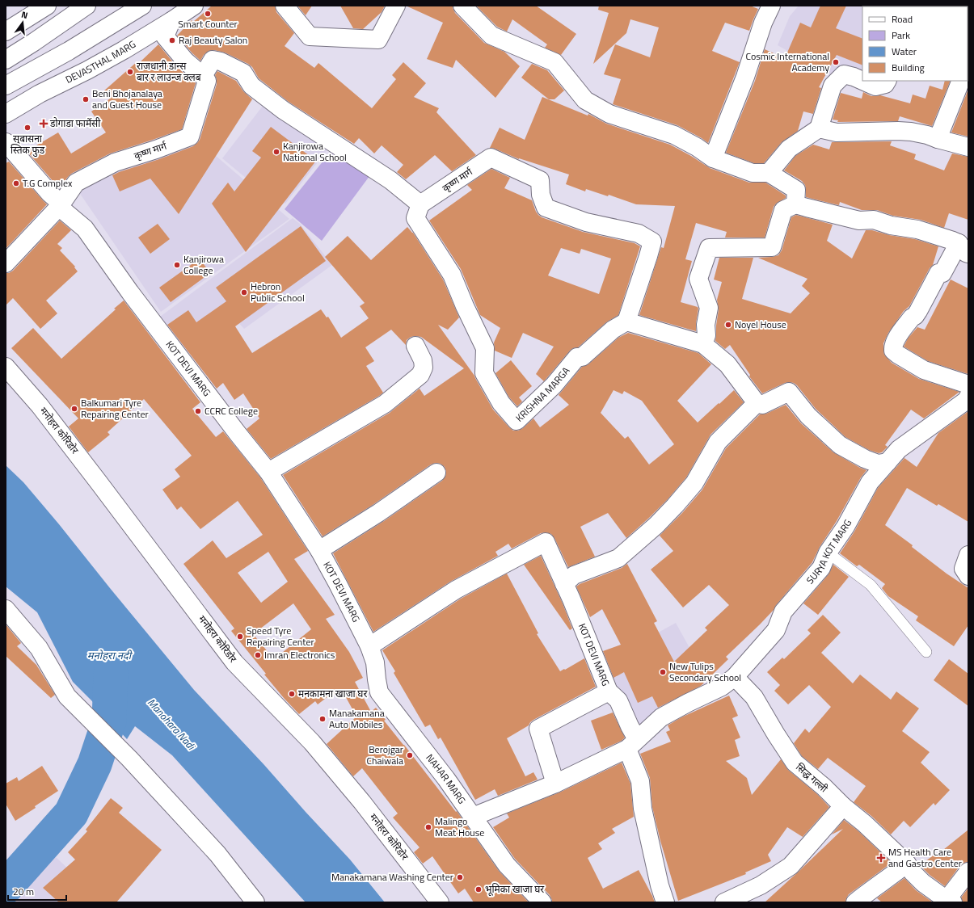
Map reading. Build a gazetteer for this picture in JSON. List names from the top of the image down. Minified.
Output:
{"streets":{"main road":["DEVASTHAL MARG","कृष्ण मार्ग","KOT DEVI MARG","KRISHNA MARGA","मनोहरा कोरिडोर","SURYA KOT MARG","सिद्ध गल्ली","NAHAR MARG"]},"crossings":[["कृष्ण मार्ग","KOT DEVI MARG"],["कृष्ण मार्ग","KRISHNA MARGA"],["KOT DEVI MARG","SURYA KOT MARG"],["KOT DEVI MARG","NAHAR MARG"],["SURYA KOT MARG","सिद्ध गल्ली"],["SURYA KOT MARG","NAHAR MARG"]],"water":["मनोहरा नदी","Manohara Nadi"],"places":{"other":["Smart Counter","Raj Beauty Salon","Cosmic International Academy","राजधानी डान्स बार र लाउन्ज क्लब","Beni Bhojanalaya and Guest House","सुबासना स्तिक फुड","Kanjirowa National School","T.G Complex","Kanjirowa College","Hebron Public School","Noyel House","Balkumari Tyre Repairing Center","CCRC College","Speed Tyre Repairing Center","Imran Electronics","New Tulips Secondary School","मनकामना खाजा घर","Manakamana Auto Mobiles","Berojgar Chaiwala","Malingo Meat House","Manakamana Washing Center","भूमिका खाजा घर"],"health":["डोगाडा फार्मेसी","MS Health Care and Gastro Center"]},"legend":["Road","Park","Water","Building"],"scale_bar":"20 m","north":"top"}
